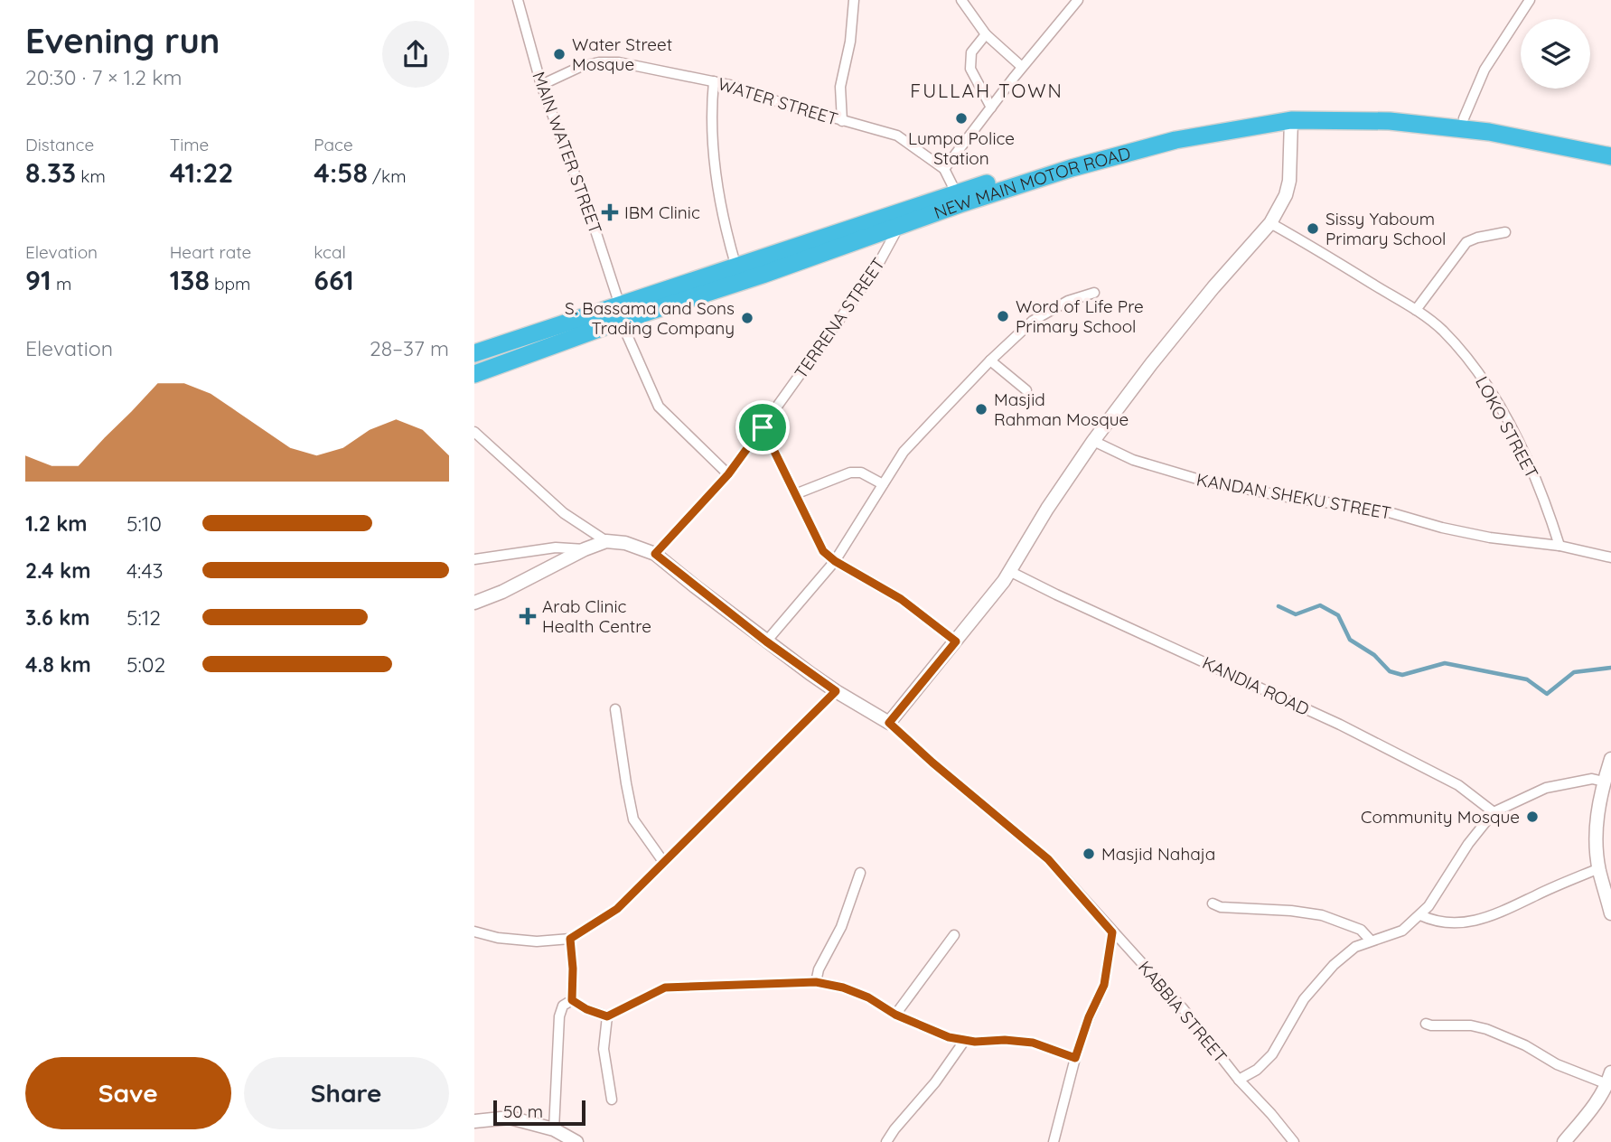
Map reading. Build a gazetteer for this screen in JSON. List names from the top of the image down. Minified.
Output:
{"streets":{"highway":["NEW MAIN MOTOR ROAD"],"street":["WATER STREET","MAIN WATER STREET","TERRENA STREET","LOKO STREET","KANDAN SHEKU STREET","KANDIA ROAD","KABBIA STREET"]},"crossings":[["WATER STREET","MAIN WATER STREET"],["WATER STREET","NEW MAIN MOTOR ROAD"],["MAIN WATER STREET","NEW MAIN MOTOR ROAD"],["MAIN WATER STREET","TERRENA STREET"],["NEW MAIN MOTOR ROAD","TERRENA STREET"],["TERRENA STREET","KABBIA STREET"],["LOKO STREET","KANDAN SHEKU STREET"]],"districts":["FULLAH TOWN"],"places":{"other":["Water Street Mosque","Lumpa Police Station","Sissy Yaboum Primary School","Word of Life Pre Primary School","S. Bassama and Sons Trading Company","Masjid Rahman Mosque","Community Mosque","Masjid Nahaja"],"health":["IBM Clinic","Arab Clinic Health Centre"]},"scale_bar":"50 m","page":{"heading":["Evening run","20:30 · 7 × 1.2 km"],"stats":[["Distance","8.33 km"],["Time","41:22"],["Pace","4:58 /km"],["Elevation","91 m"],["Heart rate","138 bpm"],["kcal","661"]],"chart":["Elevation","28–37 m"],"list":[{"name":"1.2 km","note":"5:10"},{"name":"2.4 km","note":"4:43"},{"name":"3.6 km","note":"5:12"},{"name":"4.8 km","note":"5:02"}],"buttons":["Save","Share"],"scale":"50 m"}}
